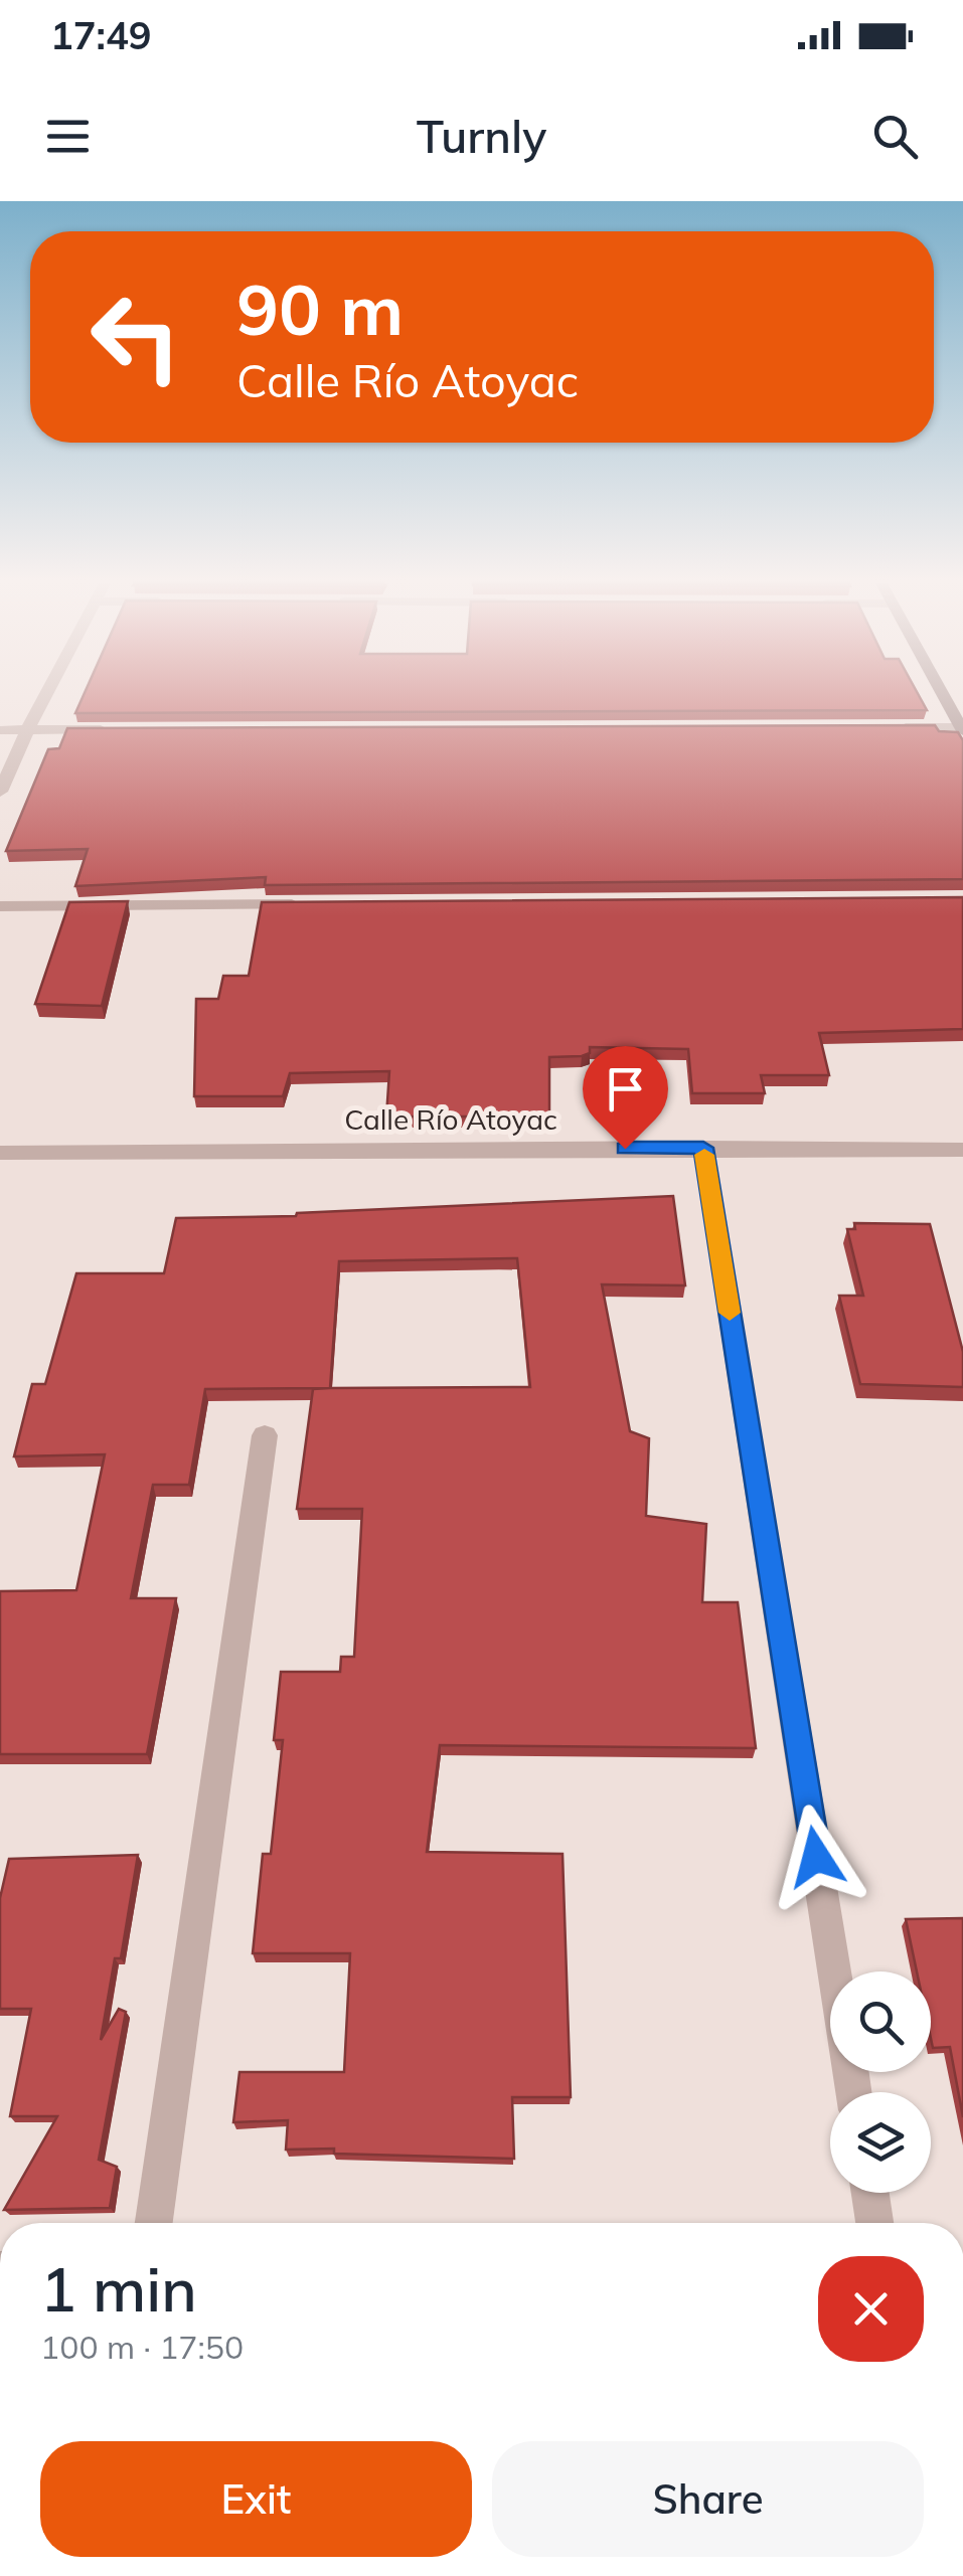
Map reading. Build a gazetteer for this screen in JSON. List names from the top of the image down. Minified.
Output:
{"streets":{"street":["Calle Río Atoyac"]},"page":{"status":"17:49","header":"Turnly","turn":["90 m","Calle Río Atoyac"],"heading":["1 min","100 m · 17:50"],"buttons":["Exit","Share"]}}
